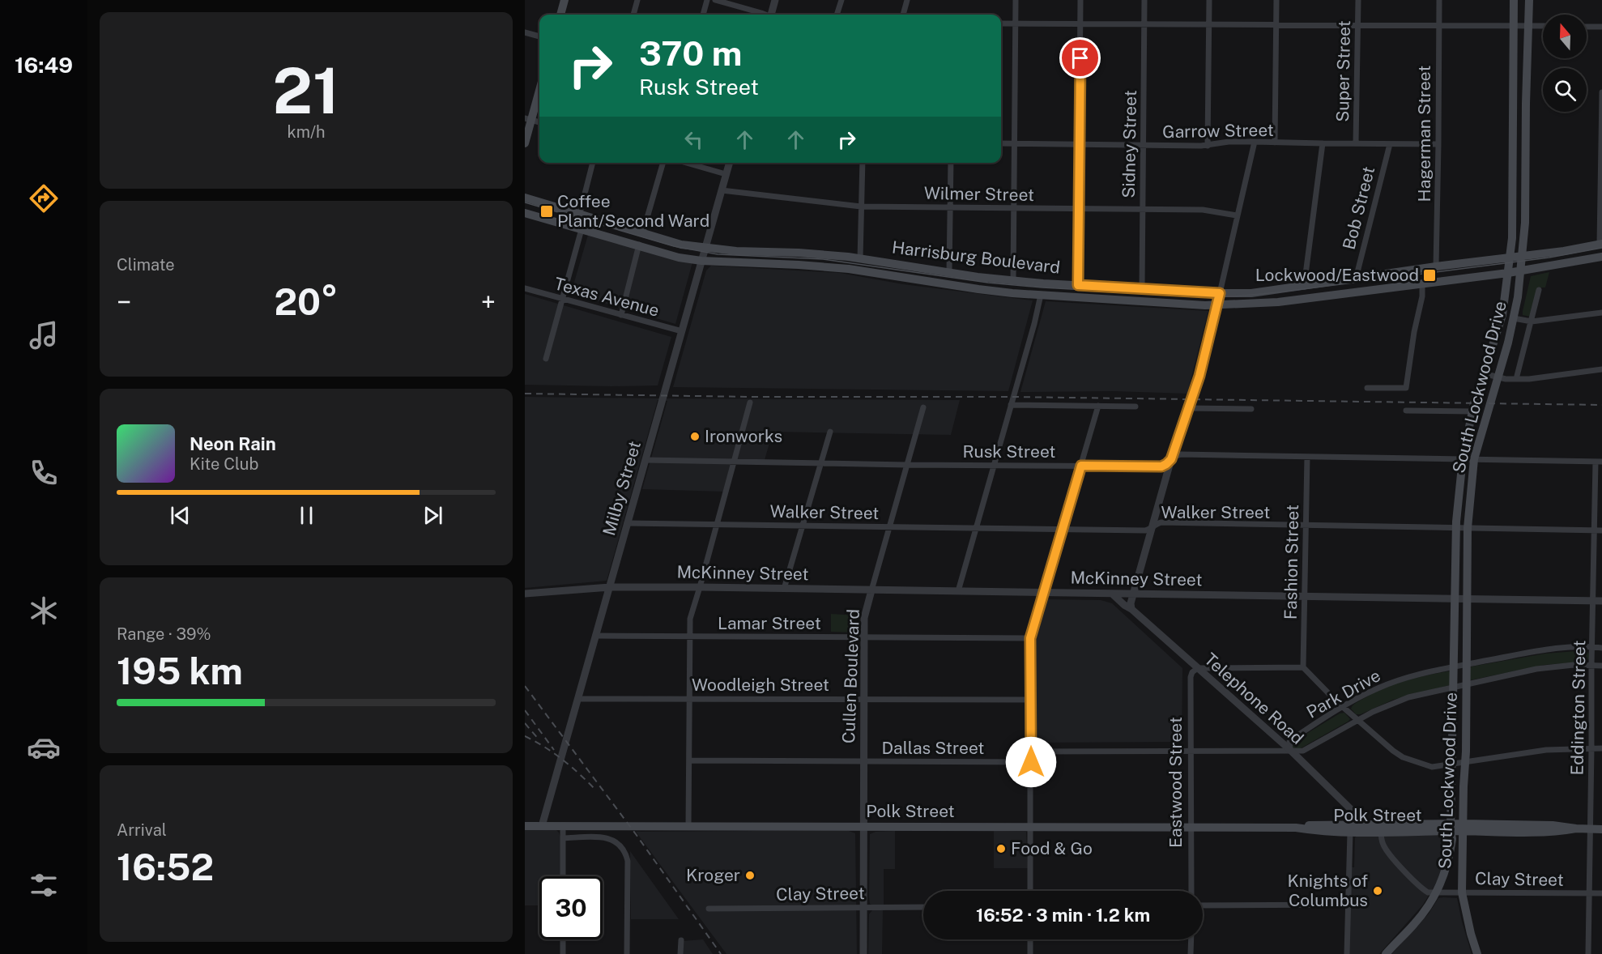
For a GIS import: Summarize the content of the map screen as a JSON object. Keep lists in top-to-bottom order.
{
  "streets": {
    "main road": ["Harrisburg Boulevard", "South Lockwood Drive", "Polk Street"],
    "street": [
      "Super Street",
      "Garrow Street",
      "Hagerman Street",
      "Sidney Street",
      "Wilmer Street",
      "Bob Street",
      "Texas Avenue",
      "Rusk Street",
      "Milby Street",
      "Walker Street",
      "Fashion Street",
      "McKinney Street",
      "Lamar Street",
      "Cullen Boulevard",
      "Woodleigh Street",
      "Park Drive",
      "Telephone Road",
      "Eddington Street",
      "Dallas Street",
      "Eastwood Street",
      "Clay Street"
    ]
  },
  "crossings": [
    ["Super Street", "Garrow Street"],
    ["Super Street", "Harrisburg Boulevard"],
    ["Garrow Street", "Hagerman Street"],
    ["Garrow Street", "Sidney Street"],
    ["Garrow Street", "Bob Street"],
    ["Hagerman Street", "Harrisburg Boulevard"],
    ["Sidney Street", "Wilmer Street"],
    ["Sidney Street", "Harrisburg Boulevard"],
    ["Wilmer Street", "Milby Street"],
    ["Bob Street", "Harrisburg Boulevard"],
    ["Harrisburg Boulevard", "South Lockwood Drive"],
    ["Harrisburg Boulevard", "Milby Street"],
    ["Texas Avenue", "Milby Street"],
    ["South Lockwood Drive", "Rusk Street"],
    ["South Lockwood Drive", "Walker Street"],
    ["South Lockwood Drive", "McKinney Street"],
    ["South Lockwood Drive", "Park Drive"],
    ["South Lockwood Drive", "Polk Street"],
    ["South Lockwood Drive", "Clay Street"],
    ["Rusk Street", "Milby Street"],
    ["Rusk Street", "Fashion Street"],
    ["Rusk Street", "Cullen Boulevard"],
    ["Rusk Street", "Eddington Street"],
    ["Milby Street", "Walker Street"],
    ["Milby Street", "McKinney Street"],
    ["Milby Street", "Lamar Street"],
    ["Milby Street", "Woodleigh Street"],
    ["Milby Street", "Polk Street"],
    ["Walker Street", "Fashion Street"],
    ["Walker Street", "Cullen Boulevard"],
    ["Walker Street", "Eddington Street"],
    ["Fashion Street", "McKinney Street"],
    ["McKinney Street", "Cullen Boulevard"],
    ["McKinney Street", "Telephone Road"],
    ["McKinney Street", "Eddington Street"],
    ["Lamar Street", "Cullen Boulevard"],
    ["Cullen Boulevard", "Woodleigh Street"],
    ["Cullen Boulevard", "Dallas Street"],
    ["Cullen Boulevard", "Polk Street"],
    ["Cullen Boulevard", "Clay Street"],
    ["Park Drive", "Telephone Road"],
    ["Park Drive", "Eddington Street"],
    ["Telephone Road", "Eastwood Street"],
    ["Telephone Road", "Polk Street"],
    ["Eddington Street", "Polk Street"],
    ["Eddington Street", "Clay Street"],
    ["Eastwood Street", "Polk Street"]
  ],
  "places": {
    "transit": ["Coffee Plant/Second Ward", "Lockwood/Eastwood"],
    "other": [
      "Ironworks",
      "Food & Go",
      "Kroger",
      "Knights of Columbus"
    ]
  },
  "north": "top",
  "page": {
    "tabs": "16:49",
    "tile": [
      ["21", "km/h"],
      "Climate",
      ["Range · 39%", "195 km"],
      ["Arrival", "16:52"]
    ],
    "turn": ["370 m", "Rusk Street"],
    "heat": ["−", "20°", "+"],
    "song": ["Neon Rain", "Kite Club"],
    "limit": "30",
    "trip": "16:52 · 3 min · 1.2 km"
  }
}
